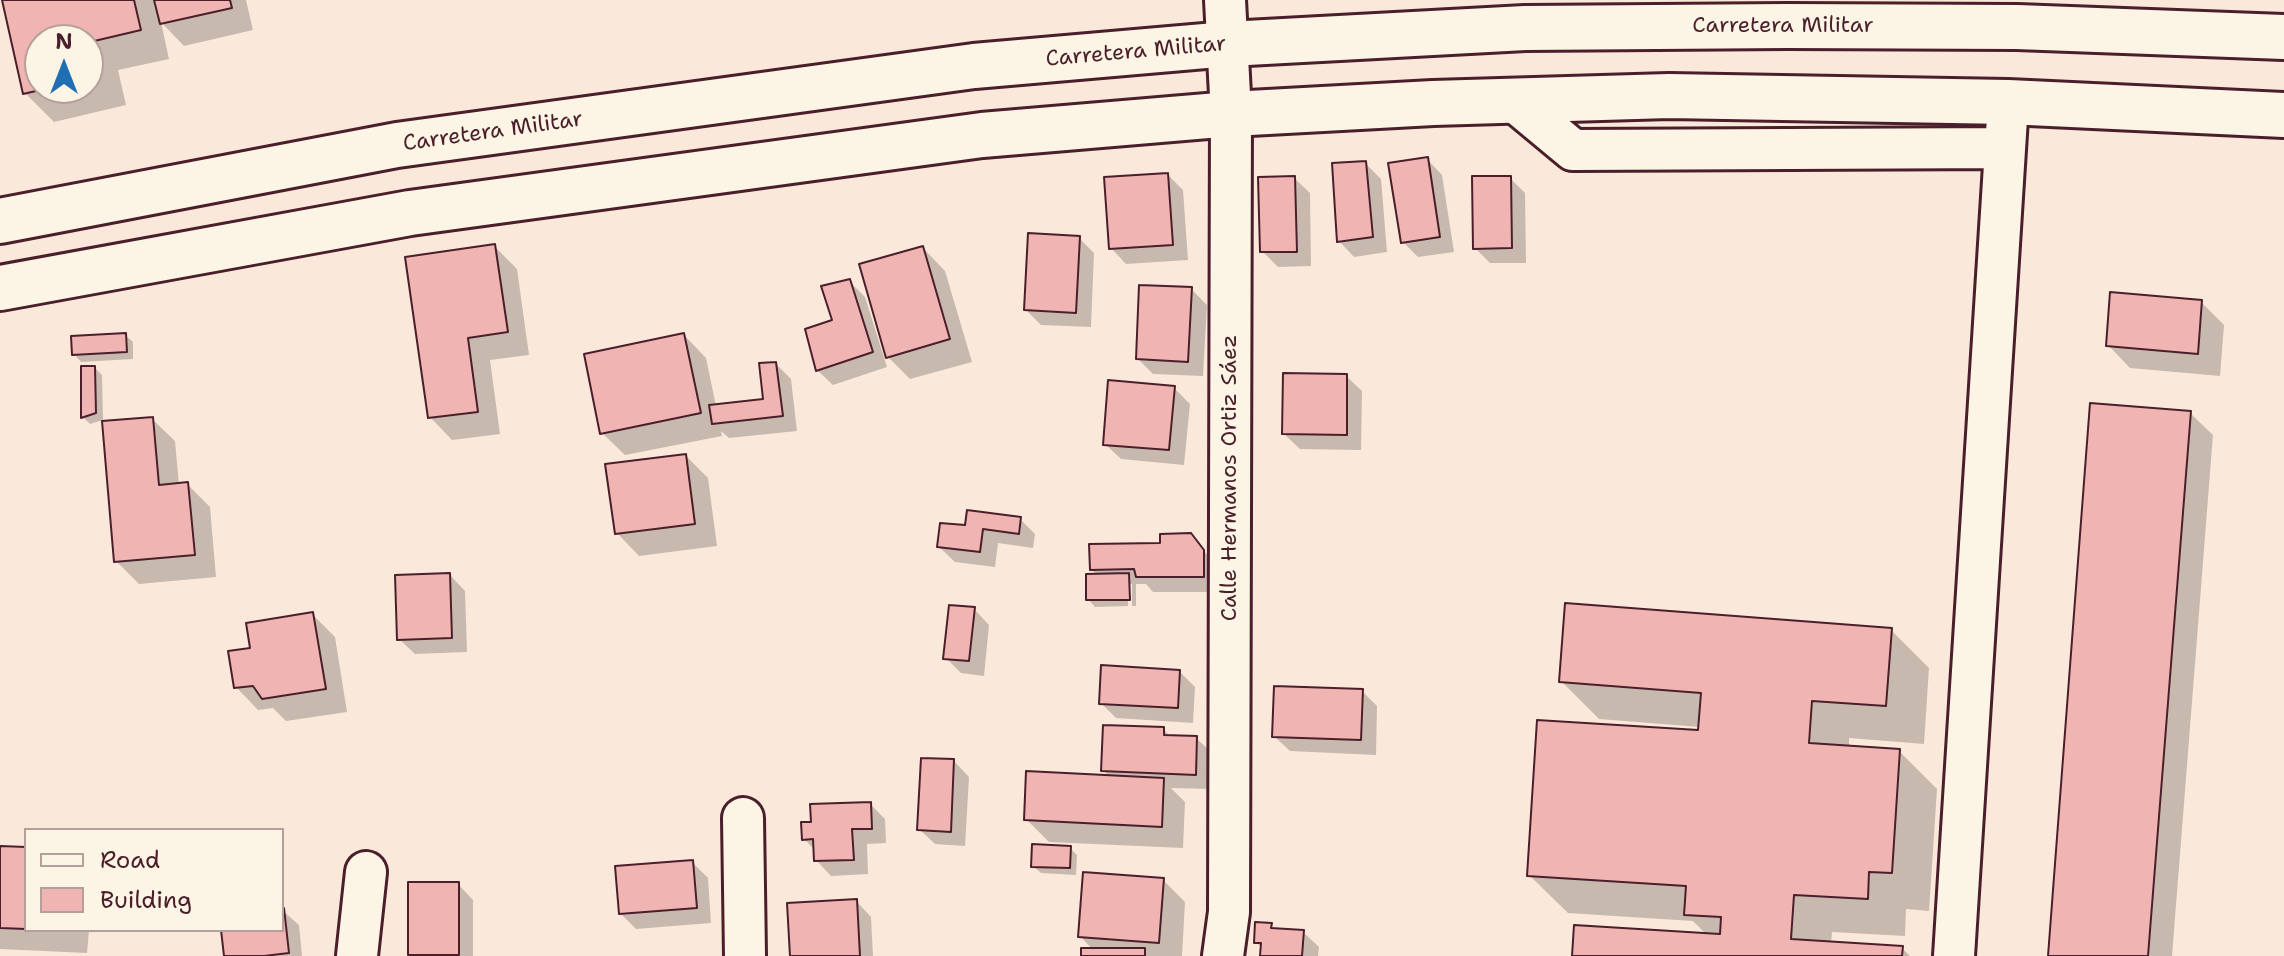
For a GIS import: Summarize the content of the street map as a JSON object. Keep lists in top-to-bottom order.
{
  "streets": {
    "main road": ["Carretera Militar"],
    "street": ["Calle Hermanos Ortiz Sáez"]
  },
  "crossings": [
    ["Carretera Militar", "Calle Hermanos Ortiz Sáez"]
  ],
  "legend": ["Road", "Building"],
  "north": "top"
}
